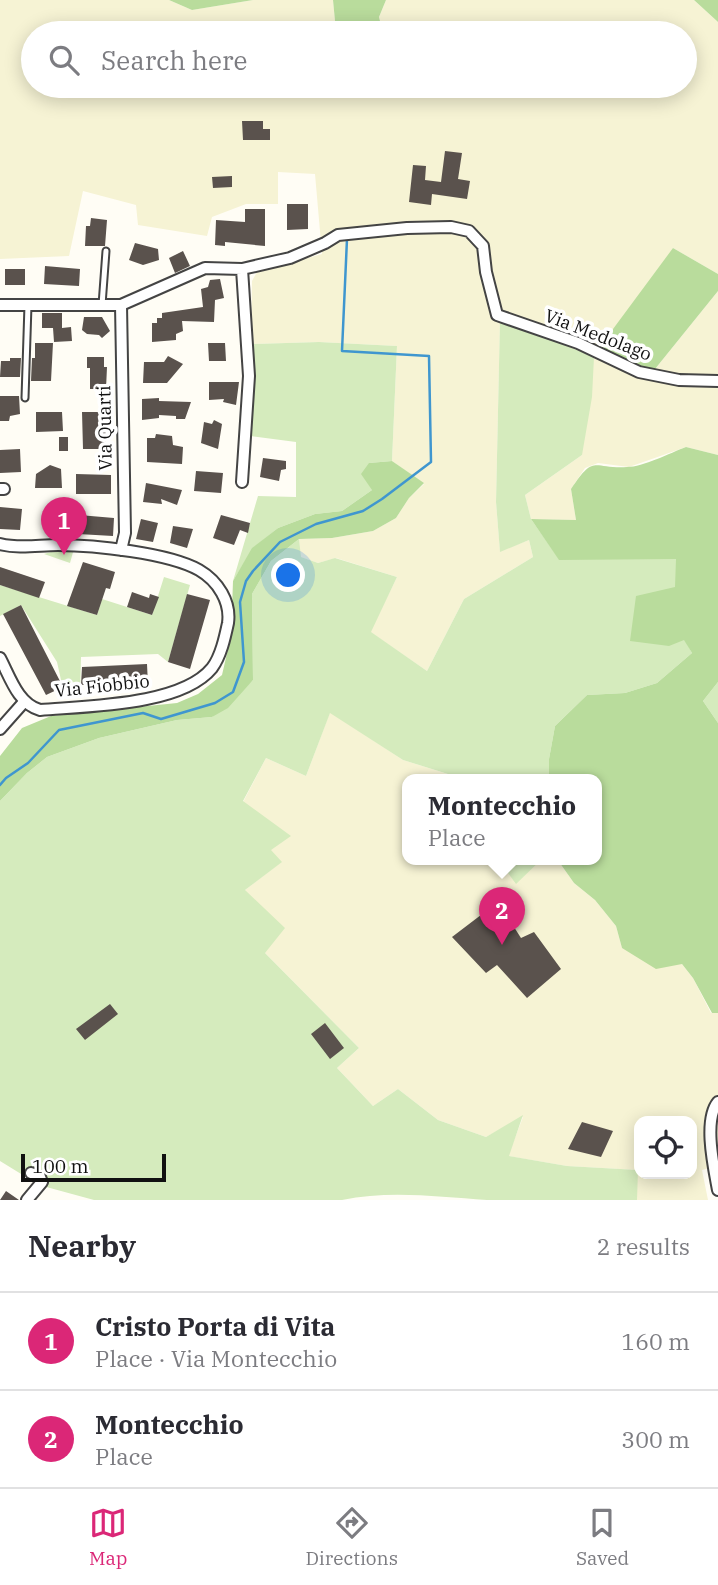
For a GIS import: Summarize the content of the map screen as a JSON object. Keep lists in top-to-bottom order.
{
  "streets": {
    "street": ["Via Medolago", "Via Quarti", "Via Fiobbio"]
  },
  "crossings": [
    ["Via Medolago", "Via Quarti"],
    ["Via Quarti", "Via Fiobbio"]
  ],
  "scale_bar": "100 m",
  "page": {
    "search": "Search here",
    "pins": ["1", "2"],
    "popup": ["Montecchio", "Place"],
    "scale": "100 m",
    "heading": ["Nearby", "2 results"],
    "list": [
      {
        "mark": "1",
        "name": "Cristo Porta di Vita",
        "note": "Place · Via Montecchio",
        "value": "160 m"
      },
      {
        "mark": "2",
        "name": "Montecchio",
        "note": "Place",
        "value": "300 m"
      }
    ],
    "nav": ["Map", "Directions", "Saved"]
  }
}
